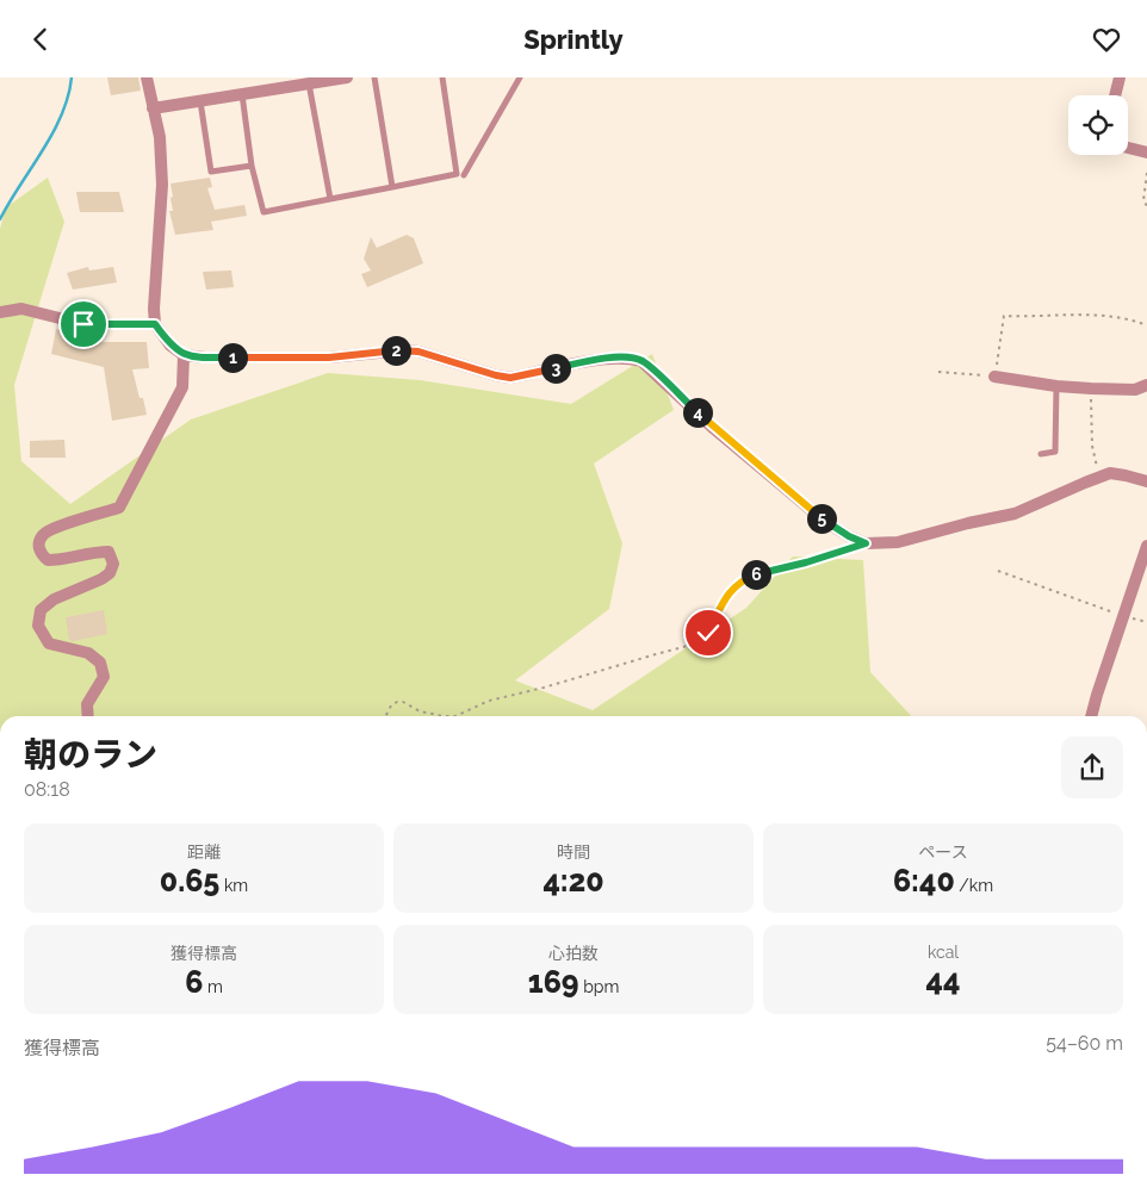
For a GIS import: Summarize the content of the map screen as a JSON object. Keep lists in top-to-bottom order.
{
  "page": {
    "header": "Sprintly",
    "pins": [
      "2",
      "1",
      "3",
      "4",
      "5",
      "6"
    ],
    "heading": ["朝のラン", "08:18"],
    "stats": [
      ["距離", "0.65 km"],
      ["時間", "4:20"],
      ["ペース", "6:40 /km"],
      ["獲得標高", "6 m"],
      ["心拍数", "169 bpm"],
      ["kcal", "44"]
    ],
    "chart": ["獲得標高", "54–60 m"]
  }
}
